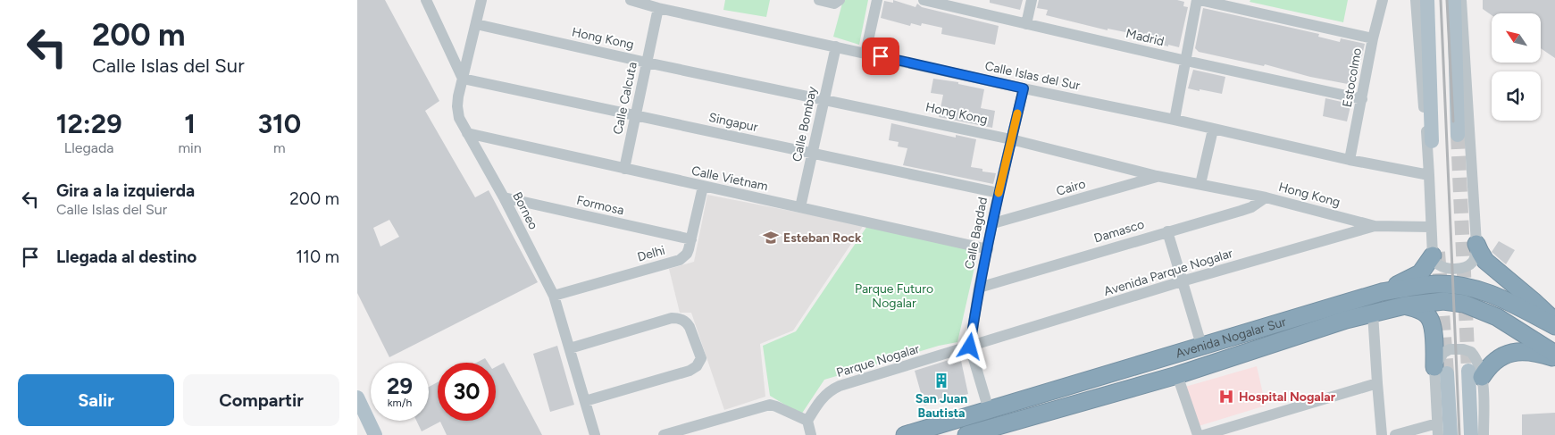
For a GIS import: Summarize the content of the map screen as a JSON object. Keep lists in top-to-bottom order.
{
  "streets": {
    "highway": ["Avenida Nogalar Sur"],
    "street": [
      "Madrid",
      "Hong Kong",
      "Calle Islas del Sur",
      "Estocolmo",
      "Calle Calcuta",
      "Singapur",
      "Calle Bombay",
      "Calle Vietnam",
      "Cairo",
      "Formosa",
      "Borneo",
      "Damasco",
      "Calle Bagdad",
      "Delhi",
      "Avenida Parque Nogalar",
      "Parque Nogalar"
    ]
  },
  "crossings": [
    ["Madrid", "Estocolmo"],
    ["Hong Kong", "Calle Calcuta"],
    ["Hong Kong", "Calle Bombay"],
    ["Hong Kong", "Cairo"],
    ["Hong Kong", "Borneo"],
    ["Hong Kong", "Damasco"],
    ["Hong Kong", "Calle Bagdad"],
    ["Hong Kong", "Avenida Parque Nogalar"],
    ["Calle Islas del Sur", "Estocolmo"],
    ["Calle Islas del Sur", "Calle Calcuta"],
    ["Calle Islas del Sur", "Calle Bombay"],
    ["Calle Islas del Sur", "Calle Bagdad"],
    ["Calle Calcuta", "Singapur"],
    ["Calle Calcuta", "Calle Vietnam"],
    ["Singapur", "Calle Bombay"],
    ["Singapur", "Borneo"],
    ["Singapur", "Calle Bagdad"],
    ["Calle Bombay", "Calle Vietnam"],
    ["Calle Vietnam", "Borneo"],
    ["Calle Vietnam", "Calle Bagdad"],
    ["Calle Vietnam", "Delhi"],
    ["Cairo", "Calle Bagdad"],
    ["Formosa", "Borneo"],
    ["Formosa", "Delhi"],
    ["Borneo", "Delhi"],
    ["Damasco", "Calle Bagdad"],
    ["Calle Bagdad", "Avenida Parque Nogalar"],
    ["Calle Bagdad", "Avenida Nogalar Sur"],
    ["Calle Bagdad", "Parque Nogalar"],
    ["Avenida Parque Nogalar", "Parque Nogalar"]
  ],
  "parks": ["Parque Futuro Nogalar"],
  "places": {
    "school or university": ["Esteban Rock"],
    "building": ["San Juan Bautista"],
    "hospital": ["Hospital Nogalar"]
  },
  "north": "top left",
  "page": {
    "turn": ["200 m", "Calle Islas del Sur"],
    "eta": [
      "12:29",
      "Llegada",
      "1",
      "min",
      "310",
      "m"
    ],
    "list": [
      {
        "name": "Gira a la izquierda",
        "note": "Calle Islas del Sur",
        "value": "200 m"
      },
      {
        "name": "Llegada al destino",
        "value": "110 m"
      }
    ],
    "speed": "29 km/h",
    "limit": "30",
    "buttons": ["Salir", "Compartir"]
  }
}
